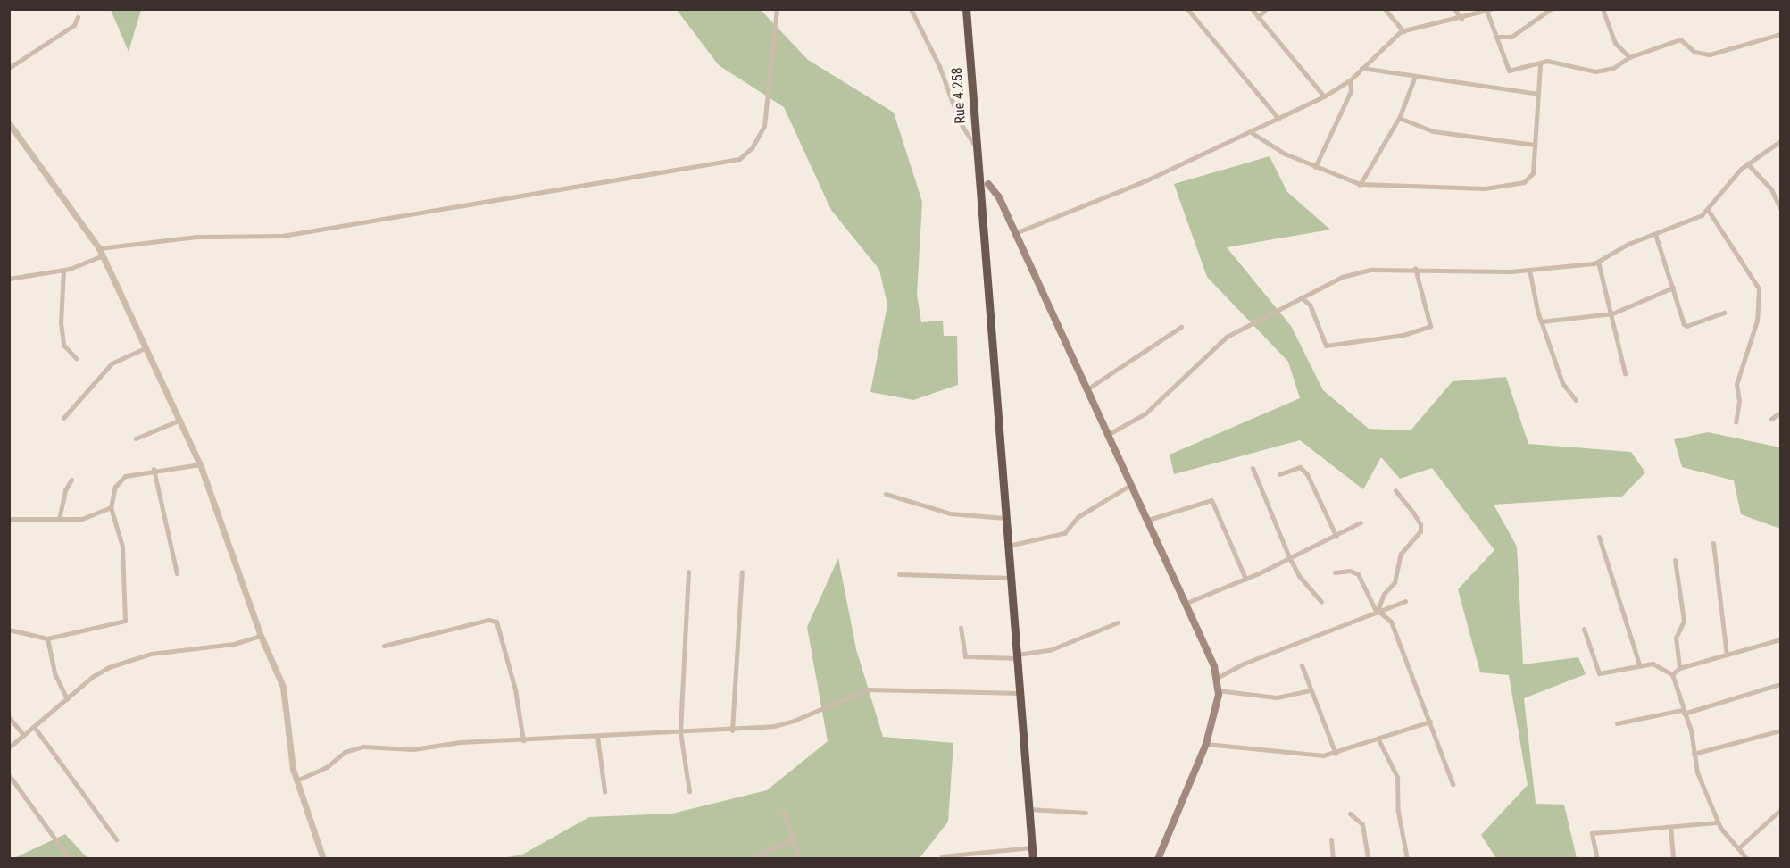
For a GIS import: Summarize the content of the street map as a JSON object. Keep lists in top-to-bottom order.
{
  "streets": {
    "highway": ["Rue 4.258"]
  }
}
